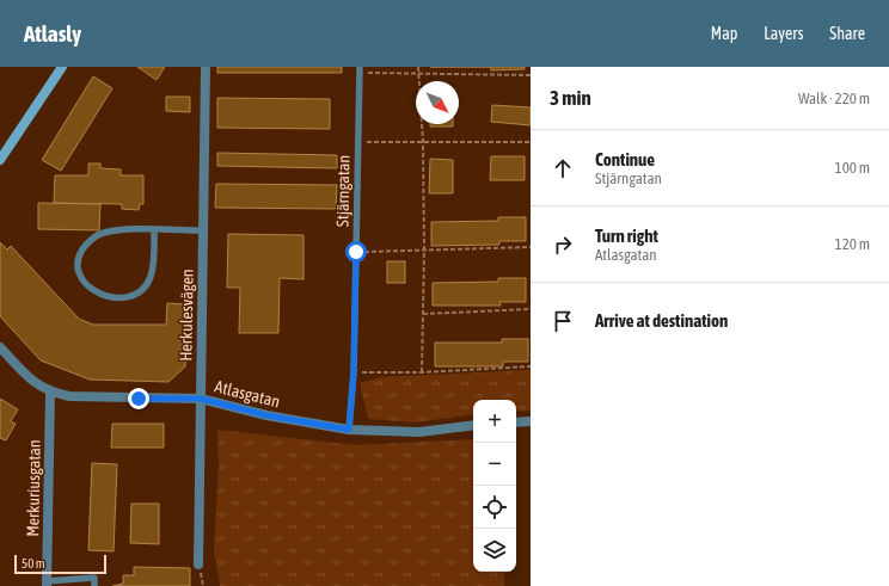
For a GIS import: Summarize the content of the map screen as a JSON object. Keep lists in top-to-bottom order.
{
  "streets": {
    "street": ["Herkulesvägen", "Atlasgatan", "Merkuriusgatan"],
    "lane": ["Stjärngatan"]
  },
  "crossings": [
    ["Stjärngatan", "Atlasgatan"],
    ["Herkulesvägen", "Atlasgatan"],
    ["Atlasgatan", "Merkuriusgatan"]
  ],
  "scale_bar": "50 m",
  "north": "bottom right",
  "page": {
    "header": "Atlasly",
    "nav": ["Map", "Layers", "Share"],
    "heading": ["3 min", "Walk · 220 m"],
    "list": [
      ["Continue", "Stjärngatan", "100 m"],
      ["Turn right", "Atlasgatan", "120 m"],
      "Arrive at destination"
    ],
    "map_buttons": ["+", "−"],
    "scale": "50 m"
  }
}
